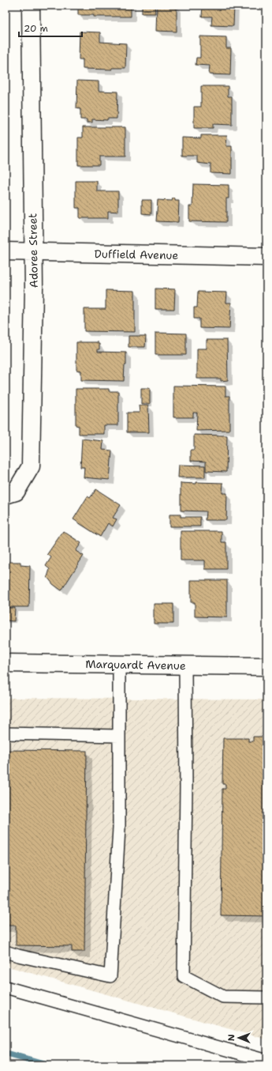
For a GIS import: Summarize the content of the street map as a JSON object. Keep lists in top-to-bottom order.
{
  "streets": {
    "street": ["Adoree Street", "Duffield Avenue", "Marquardt Avenue"]
  },
  "crossings": [
    ["Adoree Street", "Duffield Avenue"]
  ],
  "scale_bar": "20 m",
  "north": "left"
}
